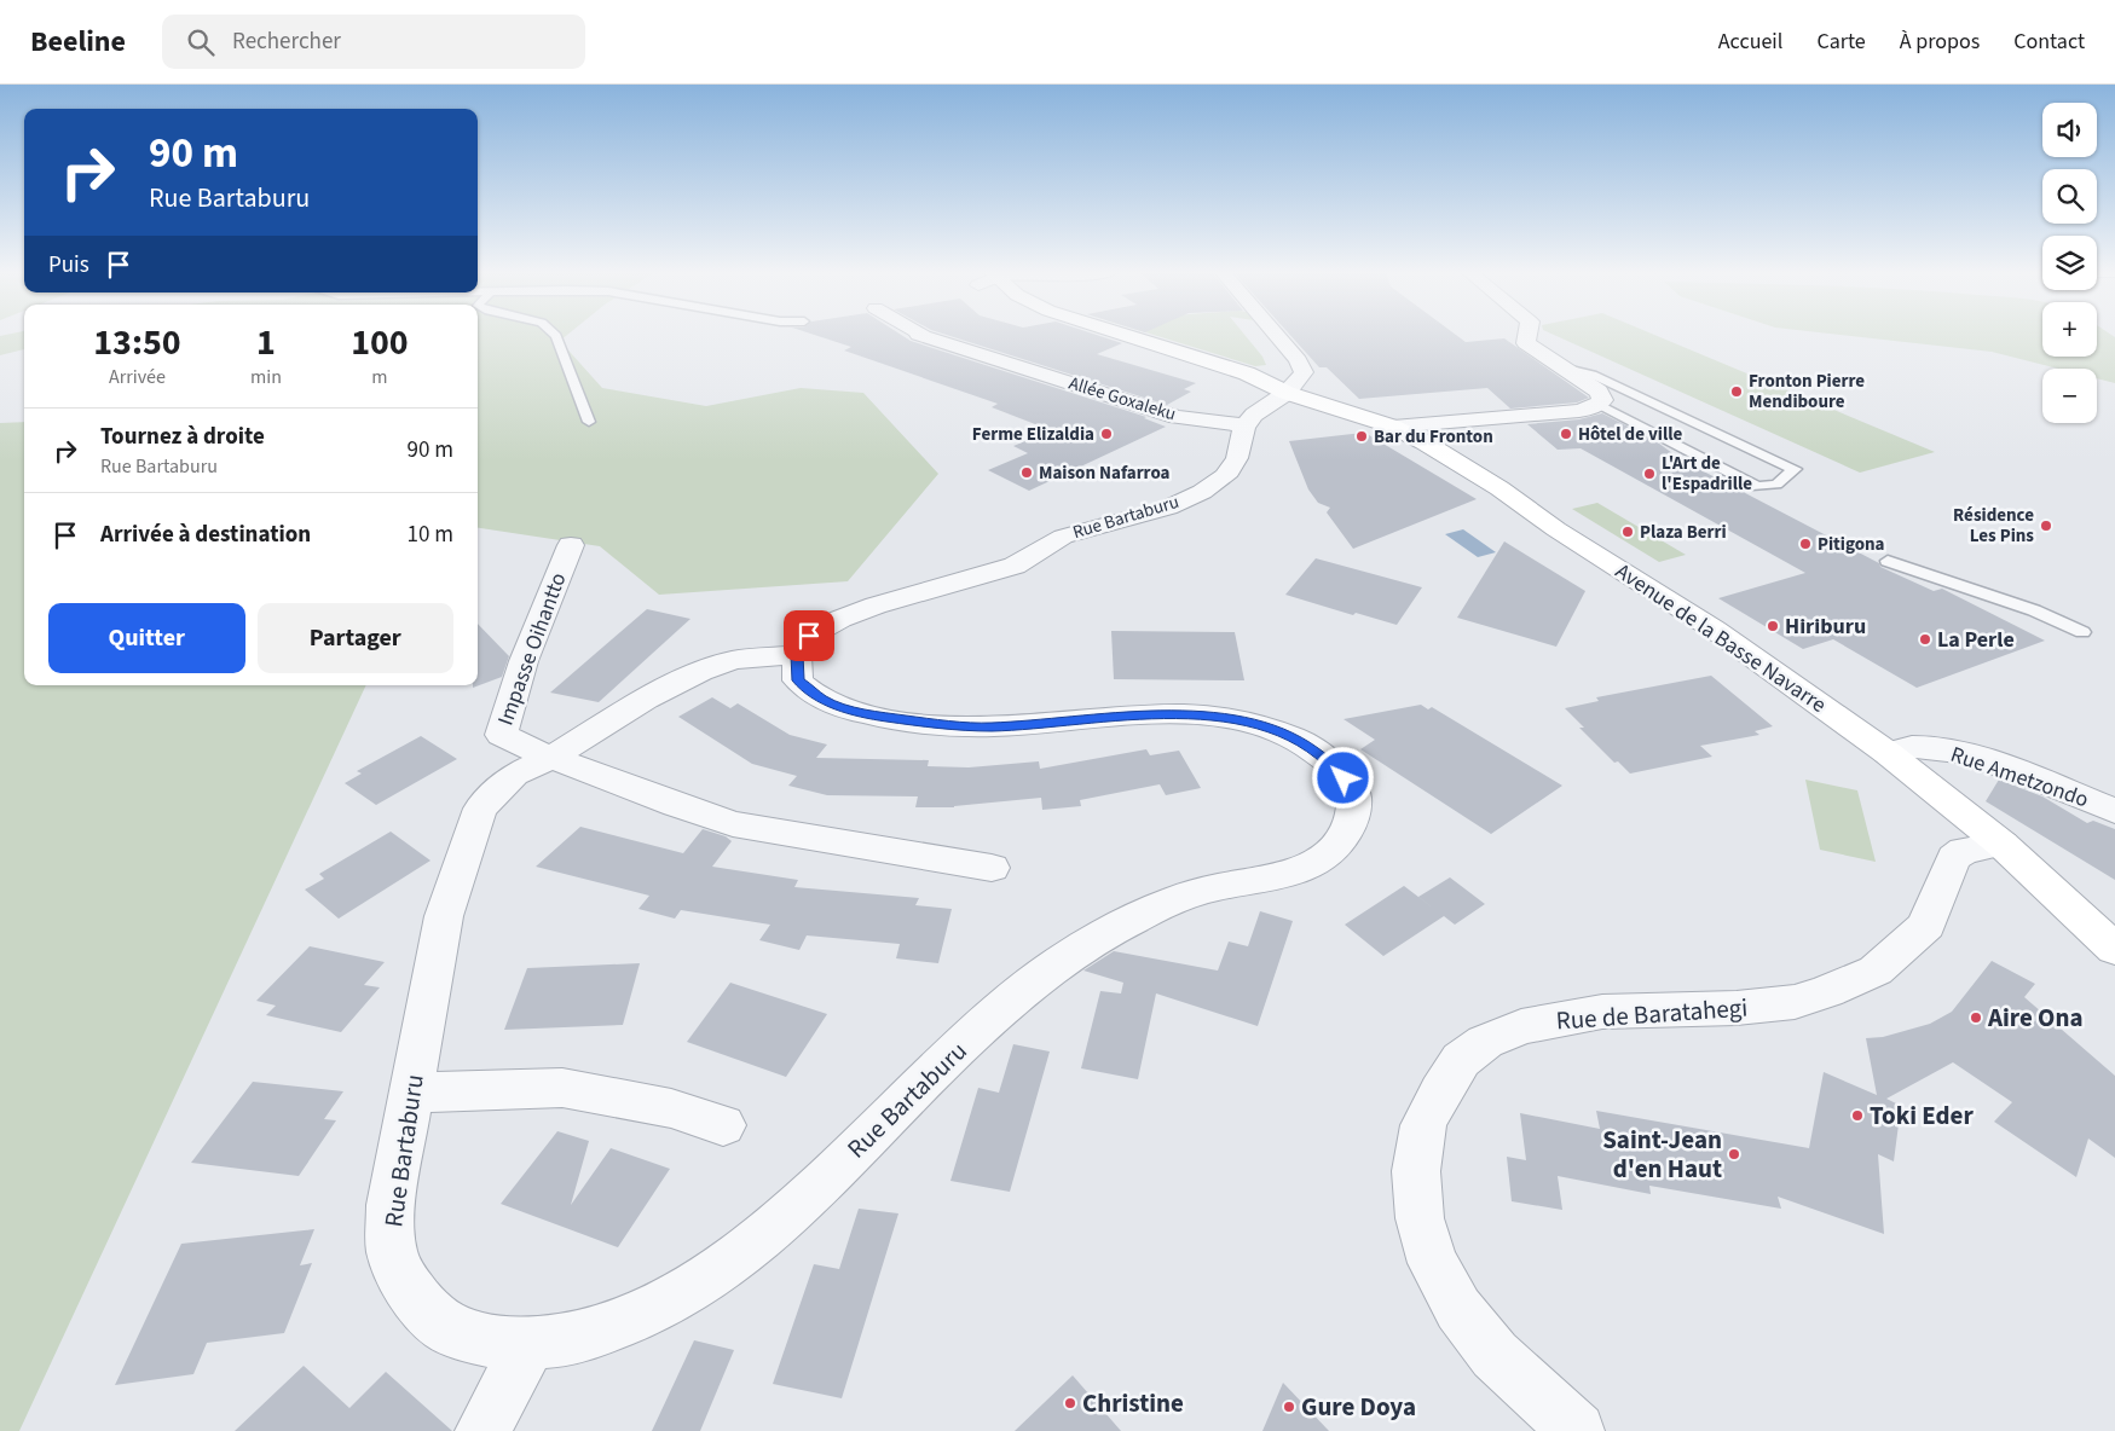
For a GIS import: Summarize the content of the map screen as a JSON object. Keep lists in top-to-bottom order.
{
  "streets": {
    "main road": ["Avenue de la Basse Navarre"],
    "street": [
      "Allée Goxaleku",
      "Rue Bartaburu",
      "Impasse Oihantto",
      "Rue Ametzondo",
      "Rue de Baratahegi"
    ]
  },
  "crossings": [
    ["Allée Goxaleku", "Rue Bartaburu"],
    ["Rue Bartaburu", "Impasse Oihantto"],
    ["Avenue de la Basse Navarre", "Rue Ametzondo"],
    ["Avenue de la Basse Navarre", "Rue de Baratahegi"]
  ],
  "places": [
    "Fronton Pierre Mendiboure",
    "Ferme Elizaldia",
    "Hôtel de ville",
    "Bar du Fronton",
    "Maison Nafarroa",
    "L'Art de l'Espadrille",
    "Résidence Les Pins",
    "Plaza Berri",
    "Pitigona",
    "Hiriburu",
    "La Perle",
    "Aire Ona",
    "Toki Eder",
    "Saint-Jean d'en Haut",
    "Christine",
    "Gure Doya"
  ],
  "page": {
    "header": "Beeline",
    "search": "Rechercher",
    "nav": [
      "Accueil",
      "Carte",
      "À propos",
      "Contact"
    ],
    "map_buttons": ["+", "−"],
    "turn": ["90 m", "Rue Bartaburu"],
    "then": "Puis",
    "eta": [
      "13:50",
      "Arrivée",
      "1",
      "min",
      "100",
      "m"
    ],
    "list": [
      {
        "name": "Tournez à droite",
        "note": "Rue Bartaburu",
        "value": "90 m"
      },
      {
        "name": "Arrivée à destination",
        "value": "10 m"
      }
    ],
    "buttons": ["Quitter", "Partager"]
  }
}
